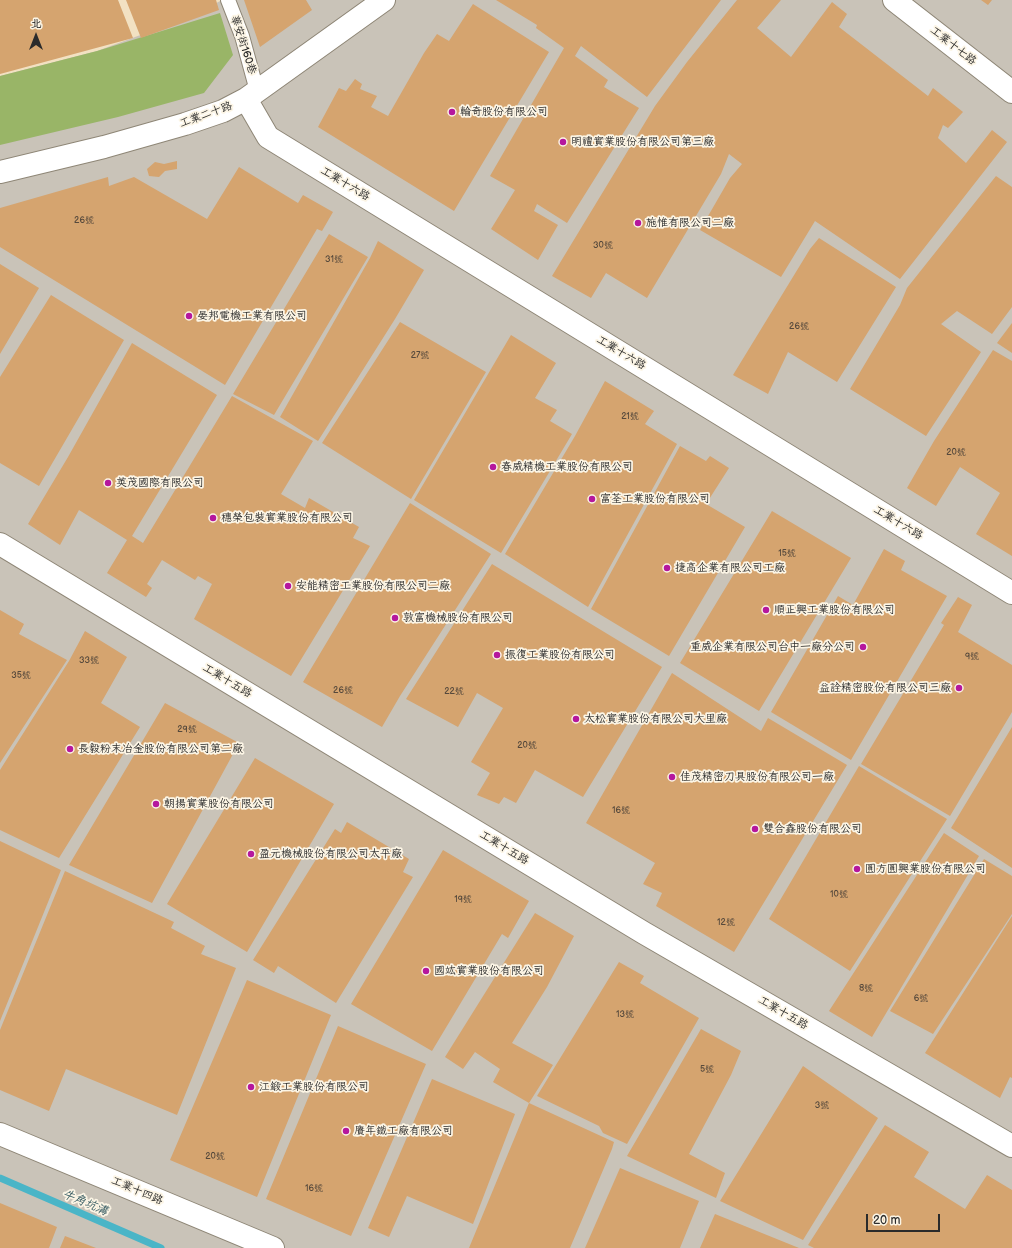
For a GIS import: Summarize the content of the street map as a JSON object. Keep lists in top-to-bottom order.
{
  "streets": {
    "street": [
      "工業十七路",
      "工業二十路",
      "工業十六路",
      "工業十五路",
      "工業十四路"
    ],
    "lane": ["華安街160巷"]
  },
  "crossings": [
    ["華安街160巷", "工業二十路"],
    ["華安街160巷", "工業十六路"],
    ["工業二十路", "工業十六路"]
  ],
  "water": ["牛角坑溝"],
  "places": [
    "輪奇股份有限公司",
    "明禮實業股份有限公司第三廠",
    "施惟有限公司二廠",
    "晏邦電機工業有限公司",
    "春威精機工業股份有限公司",
    "英茂國際有限公司",
    "富荃工業股份有限公司",
    "穗榮包裝實業股份有限公司",
    "捷高企業有限公司工廠",
    "安能精密工業股份有限公司二廠",
    "順正興工業股份有限公司",
    "敦富機械股份有限公司",
    "重威企業有限公司台中一廠分公司",
    "振復工業股份有限公司",
    "益詮精密股份有限公司三廠",
    "太松實業股份有限公司大里廠",
    "長毅粉末冶金股份有限公司第二廠",
    "佳茂精密刀具股份有限公司一廠",
    "朝揚實業股份有限公司",
    "雙合鑫股份有限公司",
    "盈元機械股份有限公司太平廠",
    "圓方圓興業股份有限公司",
    "國竑實業股份有限公司",
    "江鍛工業股份有限公司",
    "賡年鐵工廠有限公司"
  ],
  "house_numbers": [
    "26號",
    "30號",
    "31號",
    "26號",
    "27號",
    "21號",
    "20號",
    "15號",
    "9號",
    "33號",
    "35號",
    "26號",
    "22號",
    "29號",
    "20號",
    "16號",
    "10號",
    "19號",
    "12號",
    "8號",
    "6號",
    "13號",
    "5號",
    "3號",
    "20號",
    "16號"
  ],
  "scale_bar": "20 m",
  "north": "top"
}
